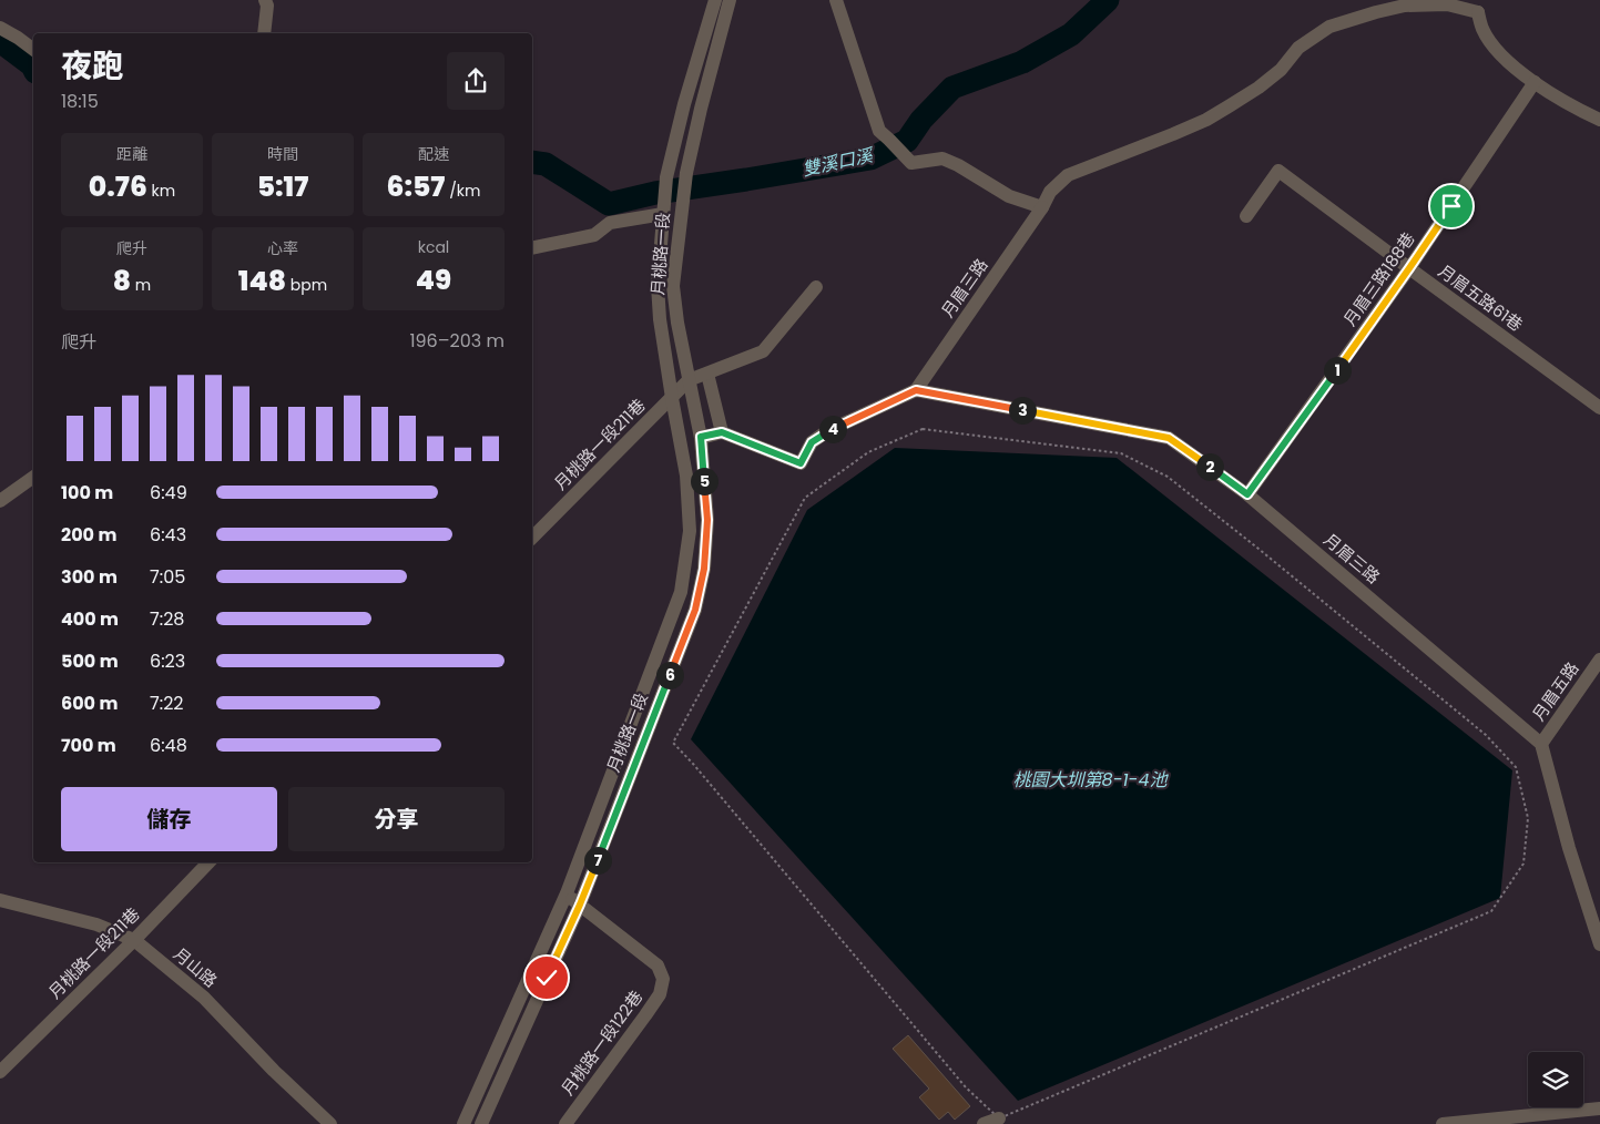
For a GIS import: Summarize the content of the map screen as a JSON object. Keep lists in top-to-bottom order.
{
  "streets": {
    "street": [
      "月桃路一段",
      "月眉三路188巷",
      "月眉三路",
      "月眉五路61巷",
      "月桃路一段211巷",
      "月眉五路",
      "月山路",
      "月桃路一段122巷"
    ]
  },
  "crossings": [
    ["月桃路一段", "月桃路一段211巷"],
    ["月桃路一段", "月桃路一段122巷"],
    ["月眉三路188巷", "月眉三路"],
    ["月眉三路188巷", "月眉五路61巷"],
    ["月眉三路", "月眉五路"],
    ["月桃路一段211巷", "月山路"]
  ],
  "water": ["雙溪口溪", "桃園大圳第8-1-4池"],
  "page": {
    "heading": ["夜跑", "18:15"],
    "stats": [
      ["距離", "0.76 km"],
      ["時間", "5:17"],
      ["配速", "6:57 /km"],
      ["爬升", "8 m"],
      ["心率", "148 bpm"],
      ["kcal", "49"]
    ],
    "chart": ["爬升", "196–203 m"],
    "pins": [
      "1",
      "3",
      "4",
      "2",
      "5",
      "6",
      "7"
    ],
    "list": [
      {
        "name": "100 m",
        "note": "6:49"
      },
      {
        "name": "200 m",
        "note": "6:43"
      },
      {
        "name": "300 m",
        "note": "7:05"
      },
      {
        "name": "400 m",
        "note": "7:28"
      },
      {
        "name": "500 m",
        "note": "6:23"
      },
      {
        "name": "600 m",
        "note": "7:22"
      },
      {
        "name": "700 m",
        "note": "6:48"
      }
    ],
    "buttons": ["儲存", "分享"]
  }
}
